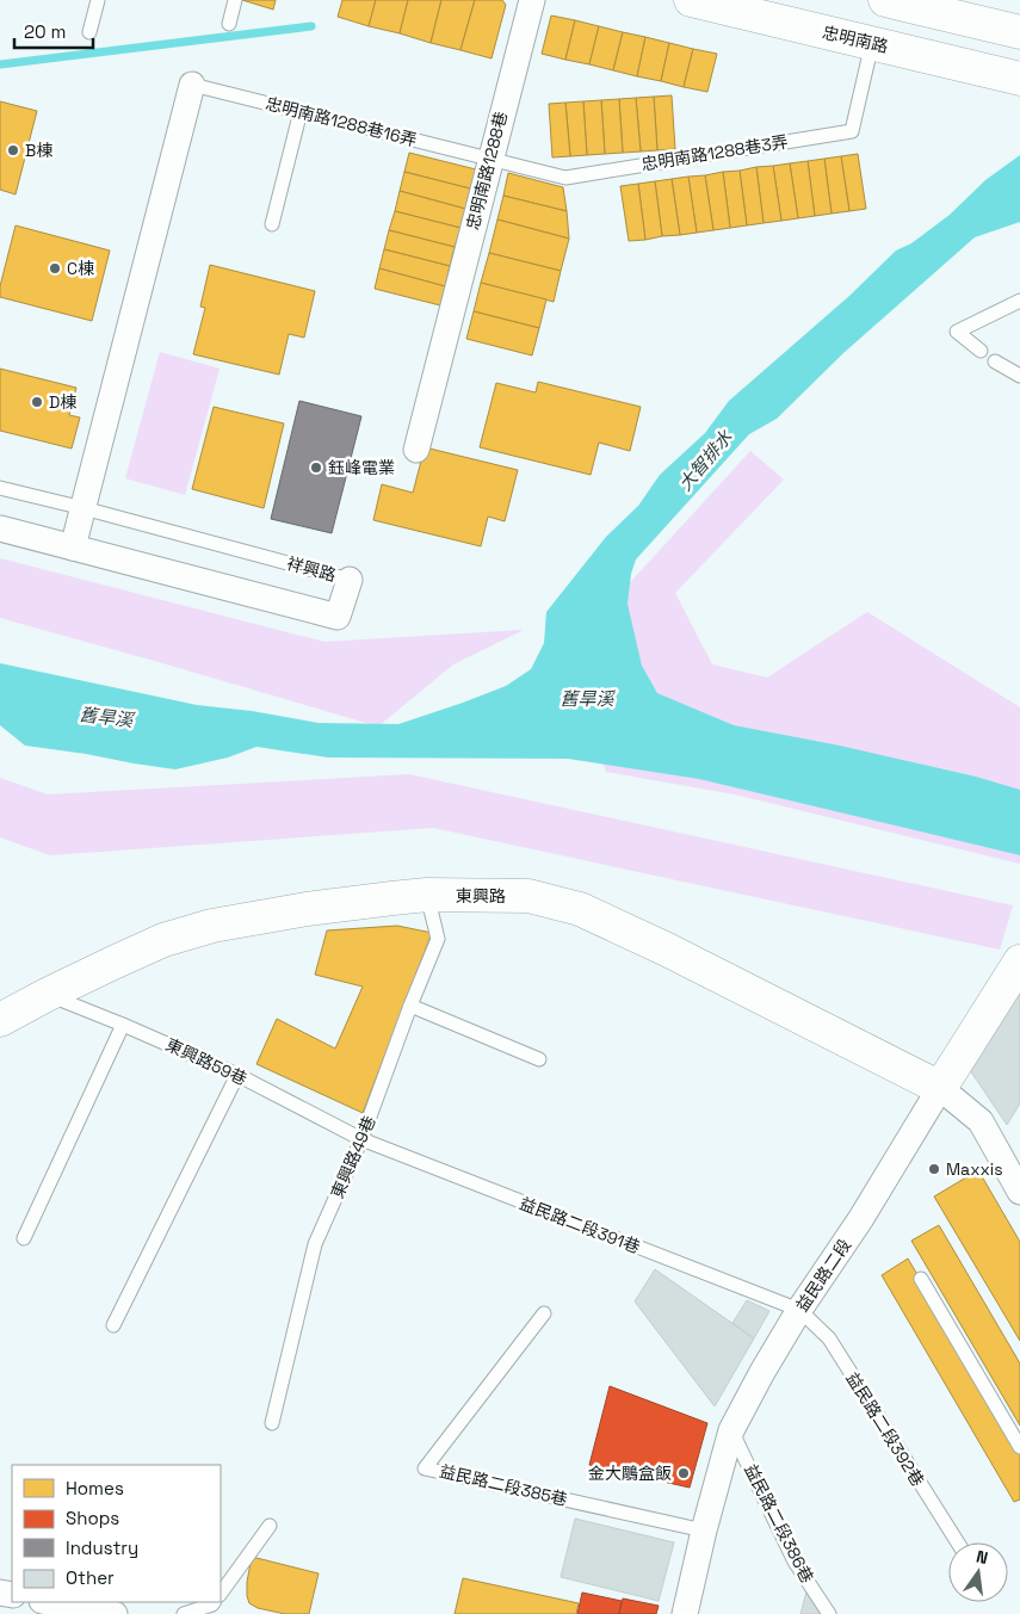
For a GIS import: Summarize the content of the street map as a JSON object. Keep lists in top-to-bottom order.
{
  "streets": {
    "street": [
      "忠明南路",
      "忠明南路1288巷",
      "祥興路",
      "東興路",
      "益民路二段"
    ],
    "lane": [
      "忠明南路1288巷16弄",
      "忠明南路1288巷3弄",
      "東興路59巷",
      "東興路49巷",
      "益民路二段391巷",
      "益民路二段392巷",
      "益民路二段385巷",
      "益民路二段386巷"
    ]
  },
  "crossings": [
    ["忠明南路", "忠明南路1288巷3弄"],
    ["忠明南路1288巷16弄", "忠明南路1288巷3弄"],
    ["忠明南路1288巷16弄", "忠明南路1288巷"],
    ["忠明南路1288巷3弄", "忠明南路1288巷"],
    ["東興路", "東興路59巷"],
    ["東興路", "東興路49巷"],
    ["東興路", "益民路二段"],
    ["東興路59巷", "東興路49巷"],
    ["東興路59巷", "益民路二段391巷"],
    ["東興路49巷", "益民路二段391巷"],
    ["益民路二段391巷", "益民路二段"],
    ["益民路二段391巷", "益民路二段392巷"],
    ["益民路二段", "益民路二段392巷"],
    ["益民路二段", "益民路二段385巷"],
    ["益民路二段", "益民路二段386巷"]
  ],
  "water": ["大智排水", "舊旱溪"],
  "places": [
    "B棟",
    "C棟",
    "D棟",
    "鈺峰電業",
    "Maxxis",
    "金大鵰盒飯"
  ],
  "legend": [
    "Homes",
    "Shops",
    "Industry",
    "Other"
  ],
  "scale_bar": "20 m",
  "north": "top"
}
